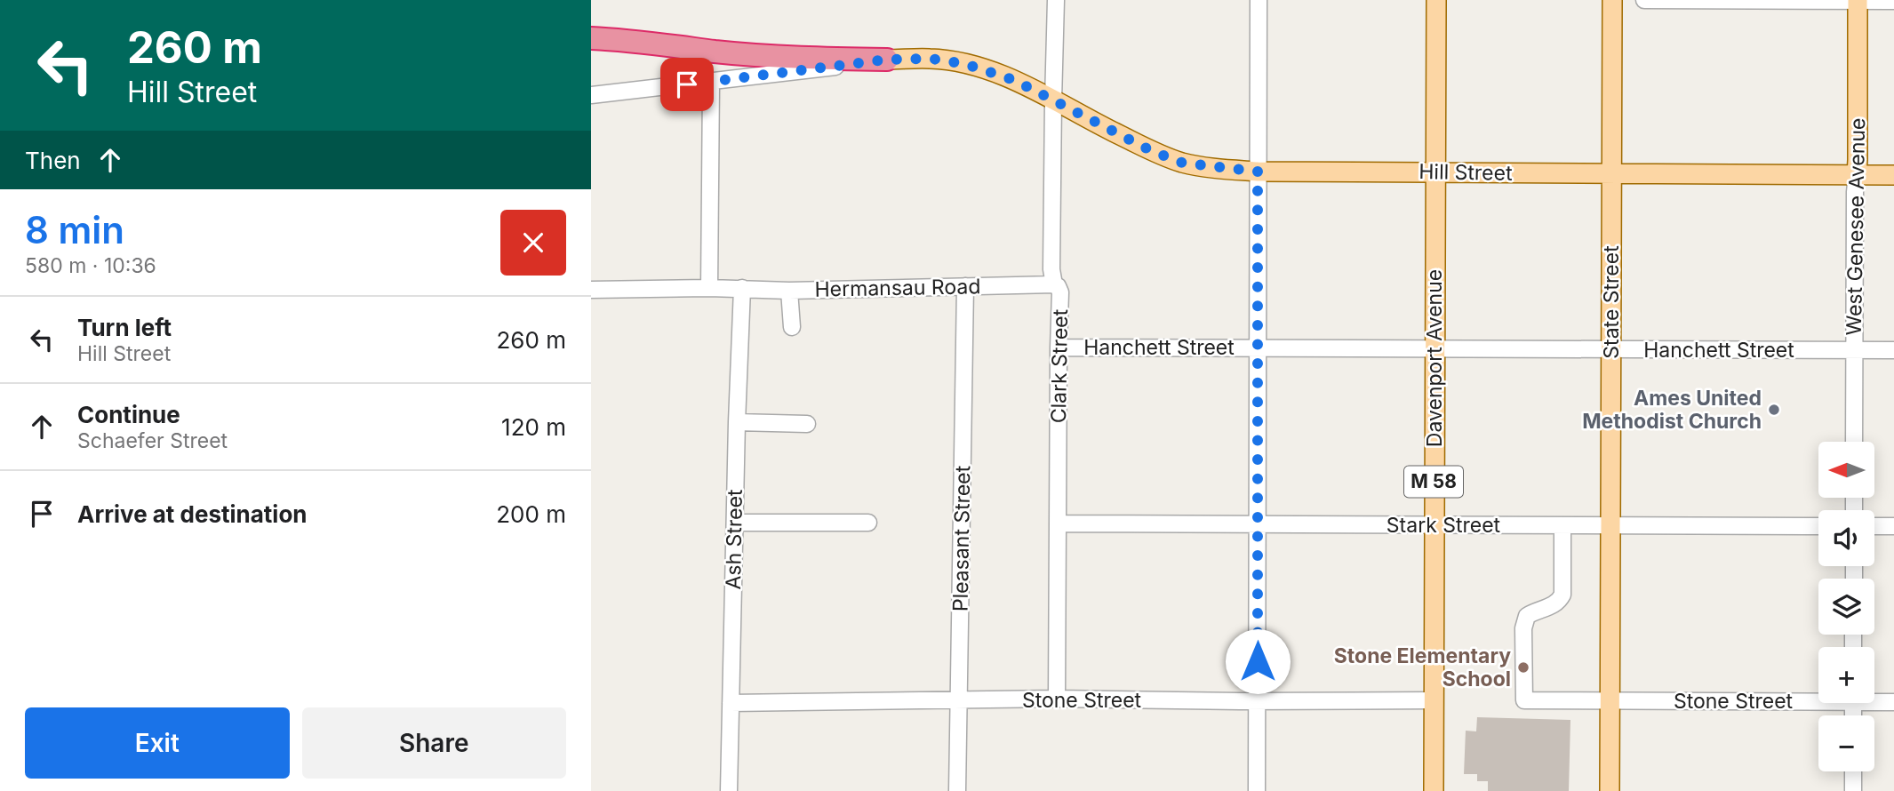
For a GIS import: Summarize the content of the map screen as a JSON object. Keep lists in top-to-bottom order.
{
  "streets": {
    "main road": [
      "Hill Street",
      "West Genesee Avenue",
      "State Street",
      "Davenport Avenue",
      "M 58"
    ],
    "street": [
      "Hermansau Road",
      "Hanchett Street",
      "Clark Street",
      "Stark Street",
      "Pleasant Street",
      "Ash Street",
      "Stone Street"
    ]
  },
  "crossings": [
    ["Hill Street", "West Genesee Avenue"],
    ["Hill Street", "State Street"],
    ["Hill Street", "Davenport Avenue"],
    ["Hill Street", "Clark Street"],
    ["West Genesee Avenue", "Hanchett Street"],
    ["Hermansau Road", "Clark Street"],
    ["Hermansau Road", "Pleasant Street"],
    ["Hermansau Road", "Ash Street"],
    ["State Street", "Hanchett Street"],
    ["State Street", "Stark Street"],
    ["State Street", "Stone Street"],
    ["Hanchett Street", "Davenport Avenue"],
    ["Hanchett Street", "Clark Street"],
    ["Davenport Avenue", "Stark Street"],
    ["Davenport Avenue", "Stone Street"],
    ["Clark Street", "Stark Street"],
    ["Clark Street", "Stone Street"],
    ["Stark Street", "Stone Street"],
    ["Pleasant Street", "Stone Street"],
    ["Ash Street", "Stone Street"]
  ],
  "places": ["Ames United Methodist Church", "Stone Elementary School"],
  "north": "left",
  "page": {
    "turn": ["260 m", "Hill Street"],
    "then": "Then",
    "heading": ["8 min", "580 m · 10:36"],
    "list": [
      {
        "name": "Turn left",
        "note": "Hill Street",
        "value": "260 m"
      },
      {
        "name": "Continue",
        "note": "Schaefer Street",
        "value": "120 m"
      },
      {
        "name": "Arrive at destination",
        "value": "200 m"
      }
    ],
    "map_buttons": ["+", "−"],
    "buttons": ["Exit", "Share"]
  }
}
